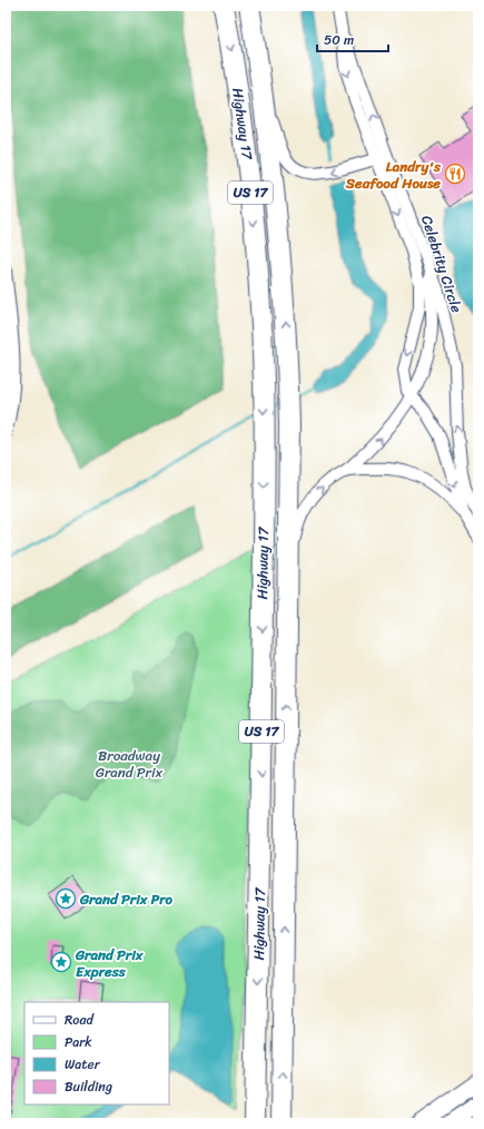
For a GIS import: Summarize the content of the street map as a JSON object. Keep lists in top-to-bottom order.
{
  "streets": {
    "highway": ["Highway 17", "US 17"],
    "street": ["Celebrity Circle"]
  },
  "parks": ["Broadway Grand Prix"],
  "places": {
    "restaurant": ["Landry's Seafood House"],
    "place": ["Grand Prix Pro", "Grand Prix Express"]
  },
  "legend": [
    "Road",
    "Park",
    "Water",
    "Building"
  ],
  "scale_bar": "50 m"
}
